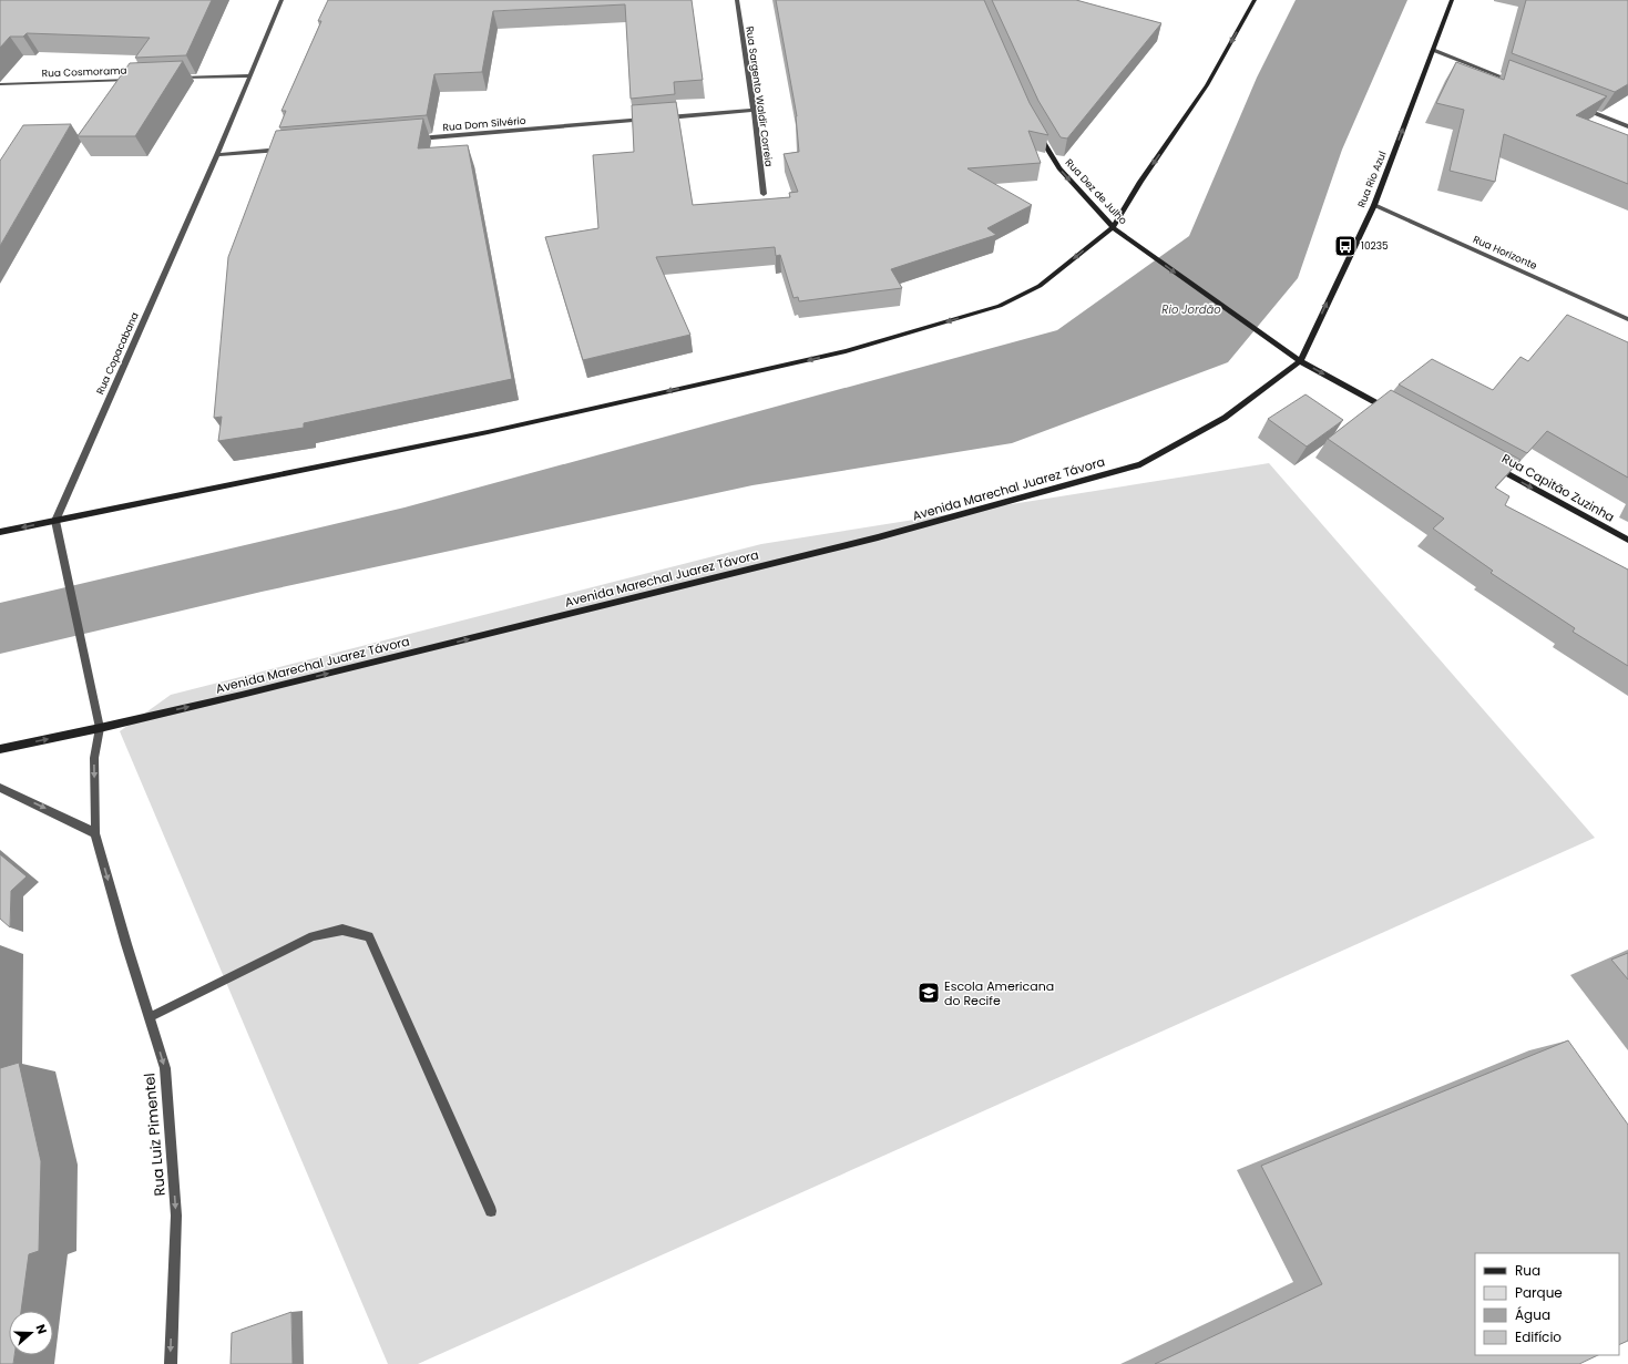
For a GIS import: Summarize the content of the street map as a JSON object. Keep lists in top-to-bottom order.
{
  "streets": {
    "main road": [
      "Rua Rio Azul",
      "Rua Dez de Julho",
      "Rua Capitão Zuzinha",
      "Avenida Marechal Juarez Távora"
    ],
    "street": [
      "Rua Cosmorama",
      "Rua Sargento Waldir Correia",
      "Rua Dom Silvério",
      "Rua Horizonte",
      "Rua Copacabana",
      "Rua Luiz Pimentel"
    ]
  },
  "crossings": [
    ["Rua Rio Azul", "Rua Dez de Julho"],
    ["Rua Rio Azul", "Rua Horizonte"],
    ["Rua Rio Azul", "Avenida Marechal Juarez Távora"],
    ["Rua Dez de Julho", "Avenida Marechal Juarez Távora"],
    ["Avenida Marechal Juarez Távora", "Rua Luiz Pimentel"]
  ],
  "one_way": [
    "Rua Rio Azul",
    "Rua Dez de Julho",
    "Rua Capitão Zuzinha",
    "Avenida Marechal Juarez Távora",
    "Rua Luiz Pimentel"
  ],
  "water": ["Rio Jordão"],
  "places": {
    "bus stop": ["10235"],
    "school or university": ["Escola Americana do Recife"]
  },
  "legend": [
    "Rua",
    "Parque",
    "Água",
    "Edifício"
  ],
  "north": "right"
}
